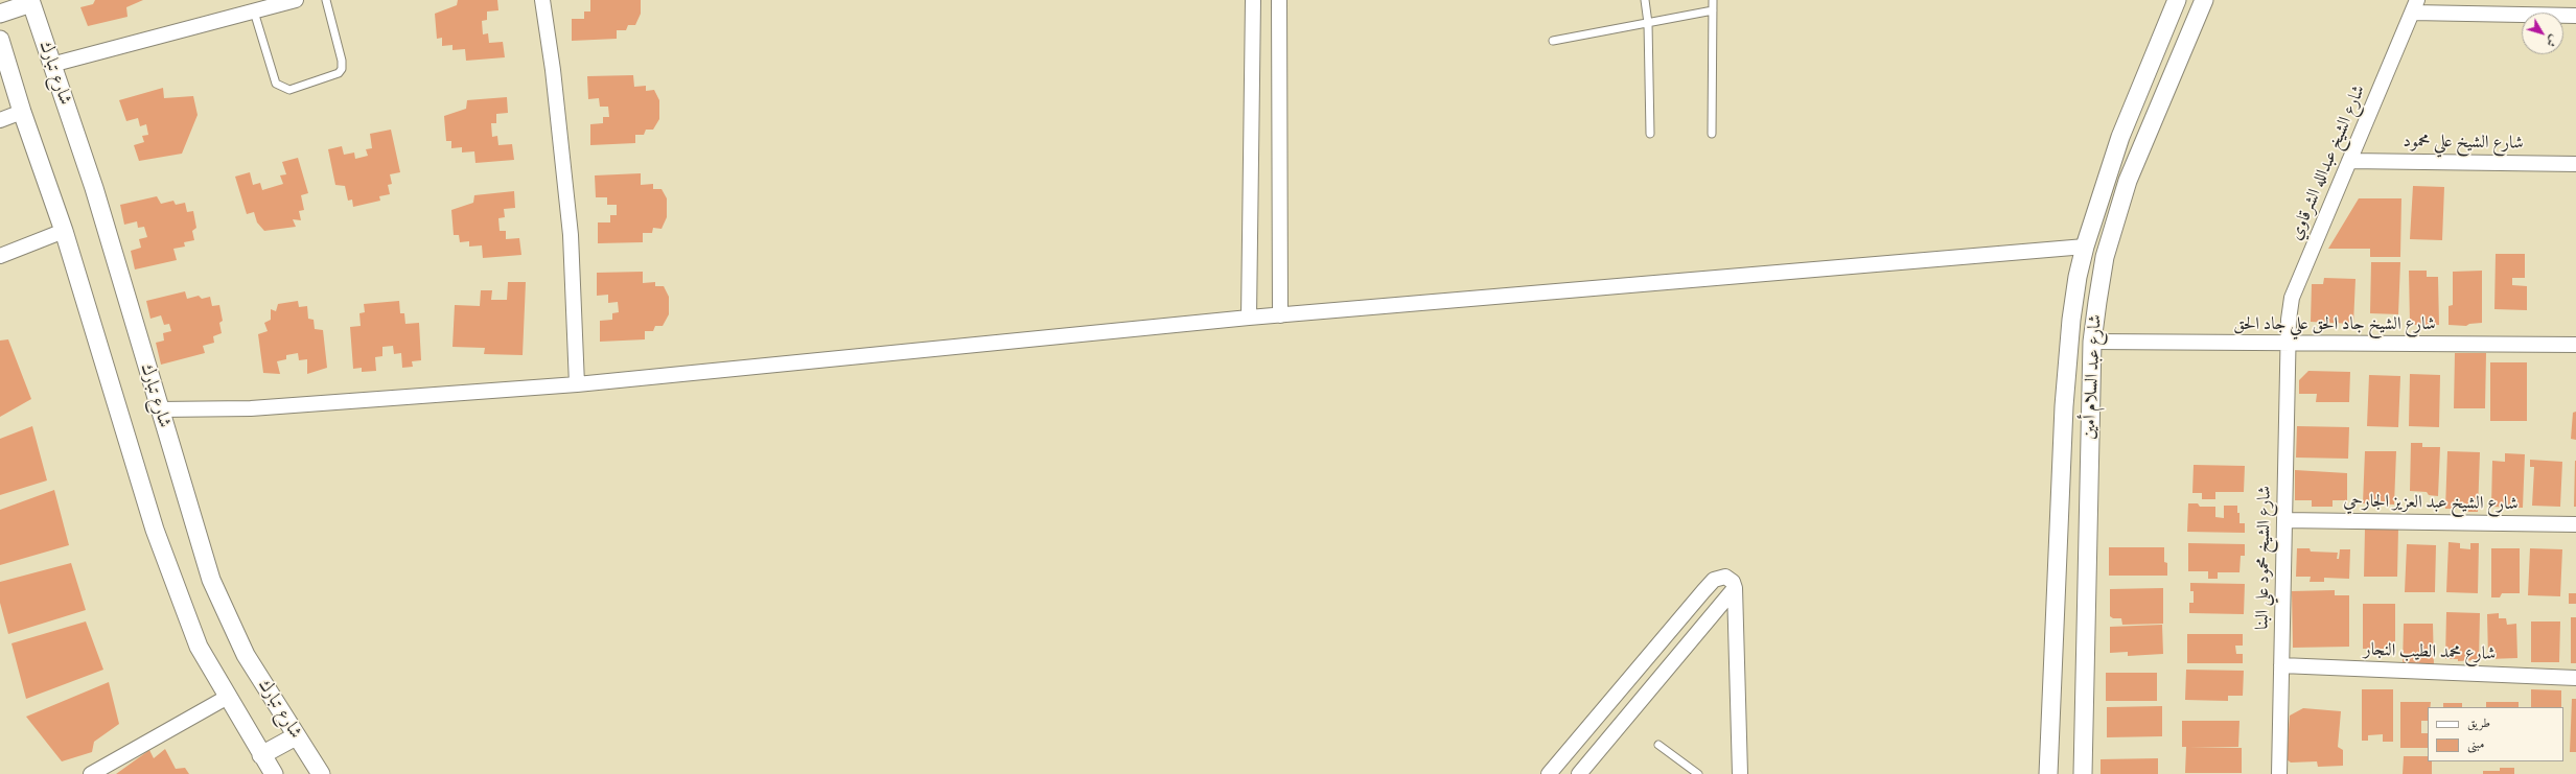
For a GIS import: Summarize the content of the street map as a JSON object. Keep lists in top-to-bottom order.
{
  "streets": {
    "street": [
      "شارع تبارك",
      "شارع الشيخ علي محمود",
      "شارع الشيخ عبدالله الشرقاوي",
      "شارع الشيخ جاد الحق علي جاد الحق",
      "شارع عبد السلام أمين",
      "شارع الشيخ عبد العزيز الجارحي",
      "شارع الشيخ محمود علي البنا",
      "شارع محمد الطيب النجار"
    ]
  },
  "crossings": [
    ["شارع الشيخ علي محمود", "شارع الشيخ عبدالله الشرقاوي"],
    ["شارع الشيخ عبدالله الشرقاوي", "شارع الشيخ جاد الحق علي جاد الحق"],
    ["شارع الشيخ عبدالله الشرقاوي", "شارع الشيخ محمود علي البنا"],
    ["شارع الشيخ جاد الحق علي جاد الحق", "شارع عبد السلام أمين"],
    ["شارع الشيخ جاد الحق علي جاد الحق", "شارع الشيخ محمود علي البنا"],
    ["شارع الشيخ عبد العزيز الجارحي", "شارع الشيخ محمود علي البنا"],
    ["شارع الشيخ محمود علي البنا", "شارع محمد الطيب النجار"]
  ],
  "legend": ["طريق", "مبنى"],
  "north": "bottom right"
}
